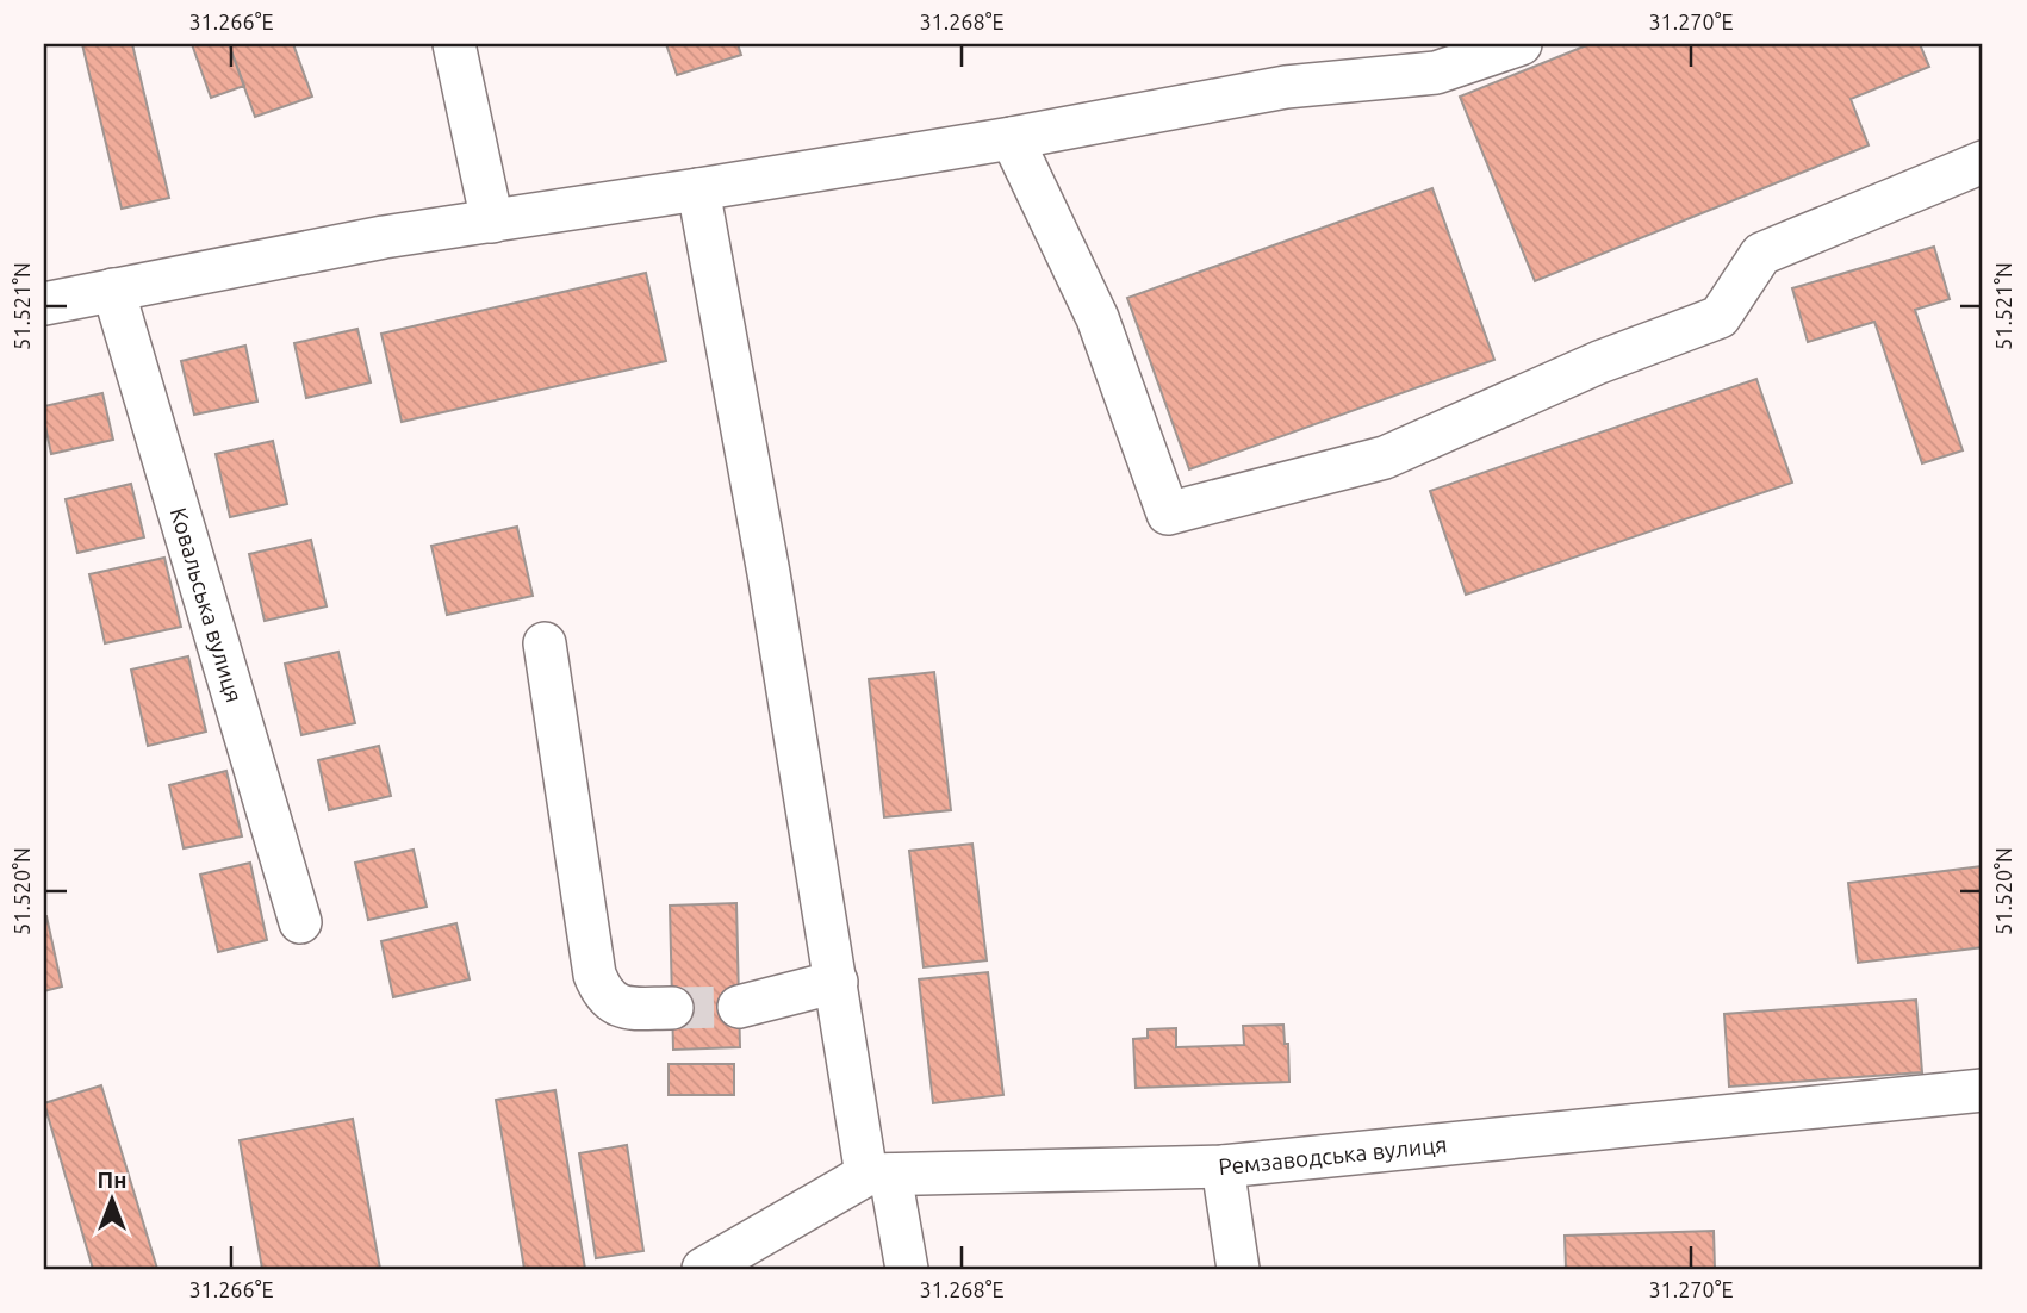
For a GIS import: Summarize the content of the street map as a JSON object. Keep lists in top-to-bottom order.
{
  "streets": {
    "street": ["Ковальська вулиця", "Ремзаводська вулиця"]
  },
  "north": "top",
  "coordinates": [
    "31.266°E",
    "31.268°E",
    "31.270°E",
    "51.521°N",
    "51.520°N"
  ]
}
